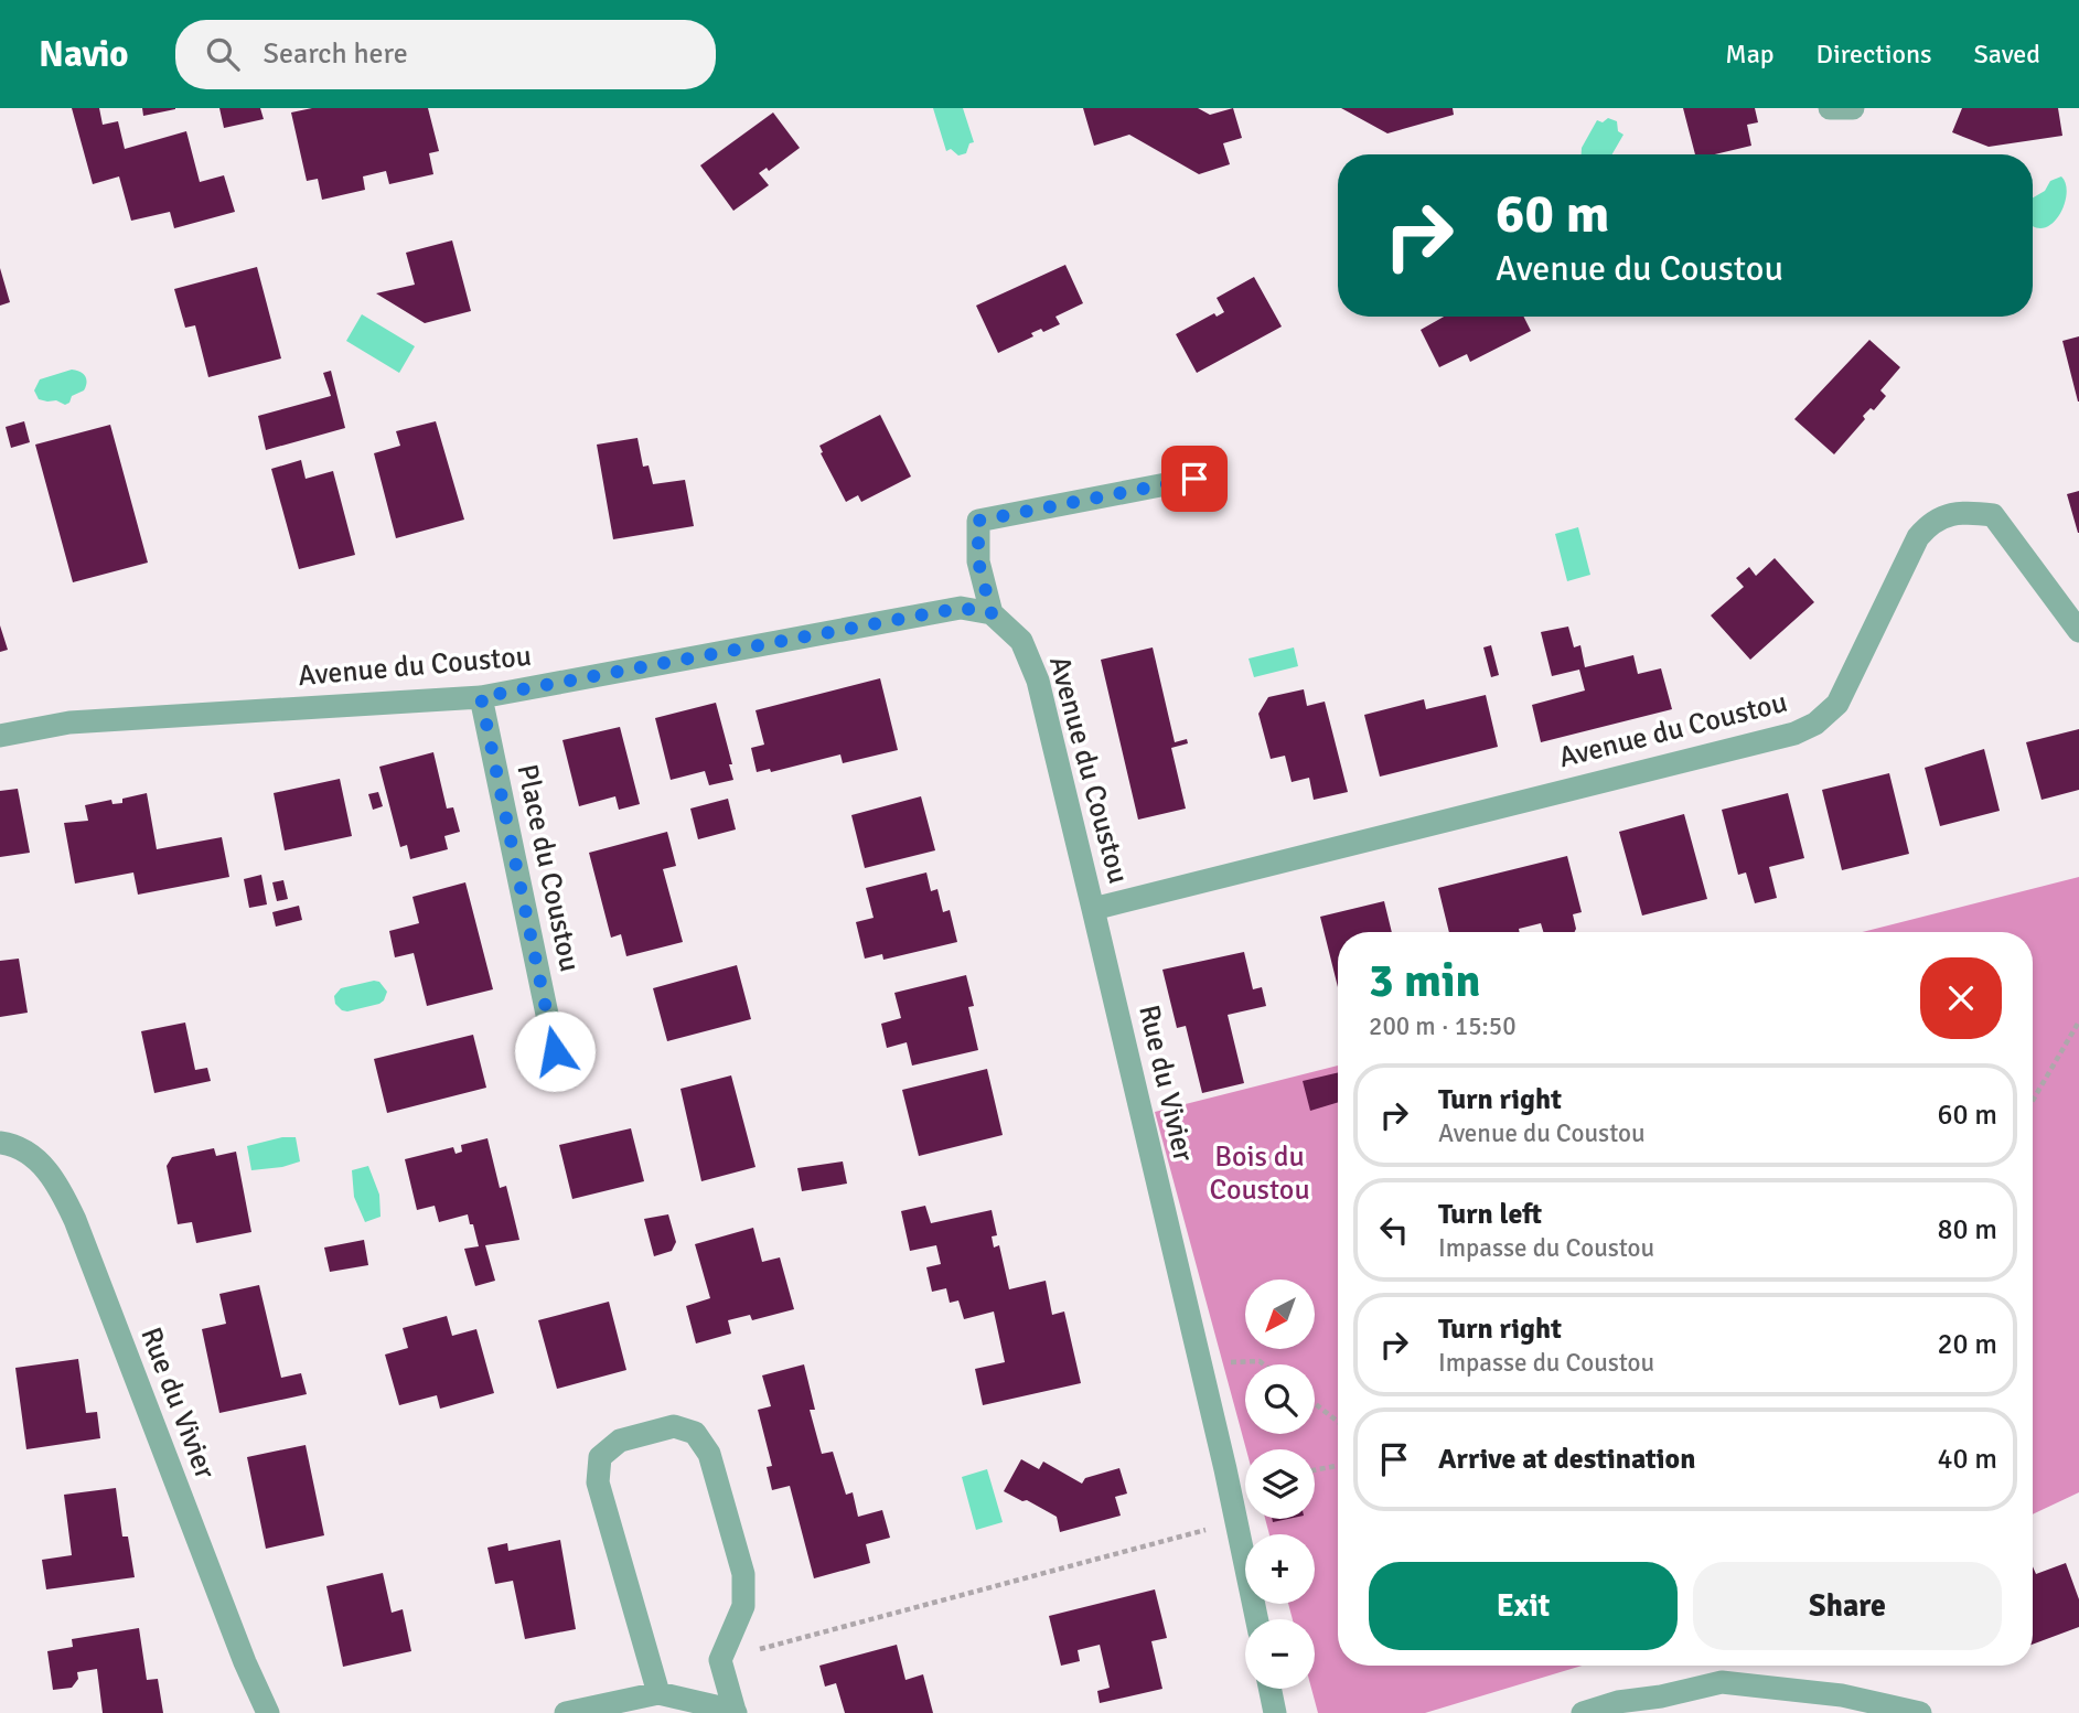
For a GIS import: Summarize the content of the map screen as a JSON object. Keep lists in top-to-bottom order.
{
  "streets": {
    "street": ["Avenue du Coustou", "Place du Coustou", "Rue du Vivier"]
  },
  "crossings": [
    ["Avenue du Coustou", "Place du Coustou"],
    ["Avenue du Coustou", "Rue du Vivier"]
  ],
  "parks": ["Bois du Coustou"],
  "north": "bottom left",
  "page": {
    "header": "Navio",
    "search": "Search here",
    "nav": ["Map", "Directions", "Saved"],
    "turn": ["60 m", "Avenue du Coustou"],
    "heading": ["3 min", "200 m · 15:50"],
    "list": [
      {
        "name": "Turn right",
        "note": "Avenue du Coustou",
        "value": "60 m"
      },
      {
        "name": "Turn left",
        "note": "Impasse du Coustou",
        "value": "80 m"
      },
      {
        "name": "Turn right",
        "note": "Impasse du Coustou",
        "value": "20 m"
      },
      {
        "name": "Arrive at destination",
        "value": "40 m"
      }
    ],
    "map_buttons": ["+", "−"],
    "buttons": ["Exit", "Share"]
  }
}
